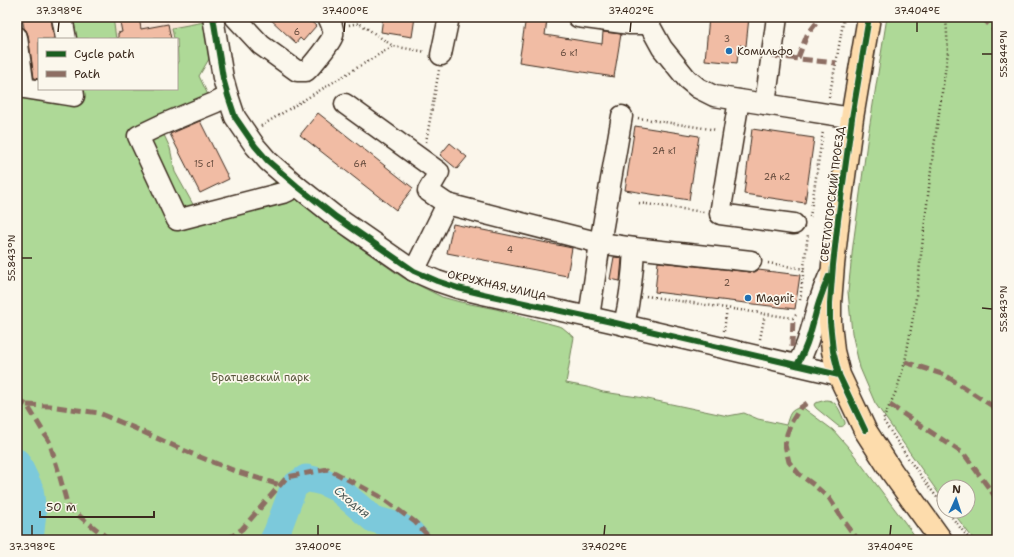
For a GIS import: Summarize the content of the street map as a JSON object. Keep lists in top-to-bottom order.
{
  "streets": {
    "main road": ["СВЕТЛОГОРСКИЙ ПРОЕЗД"],
    "street": ["ОКРУЖНАЯ УЛИЦА"]
  },
  "crossings": [
    ["СВЕТЛОГОРСКИЙ ПРОЕЗД", "ОКРУЖНАЯ УЛИЦА"]
  ],
  "water": ["Сходня"],
  "parks": ["Братцевский парк"],
  "places": ["Комильфо", "Magnit"],
  "house_numbers": [
    "6",
    "3",
    "6 к1",
    "2А к1",
    "15 с1",
    "6А",
    "2А к2",
    "4",
    "2"
  ],
  "legend": ["Cycle path", "Path"],
  "scale_bar": "50 m",
  "north": "top",
  "coordinates": [
    "37.398°E",
    "37.400°E",
    "37.402°E",
    "37.404°E",
    "55.844°N",
    "55.843°N"
  ]
}
